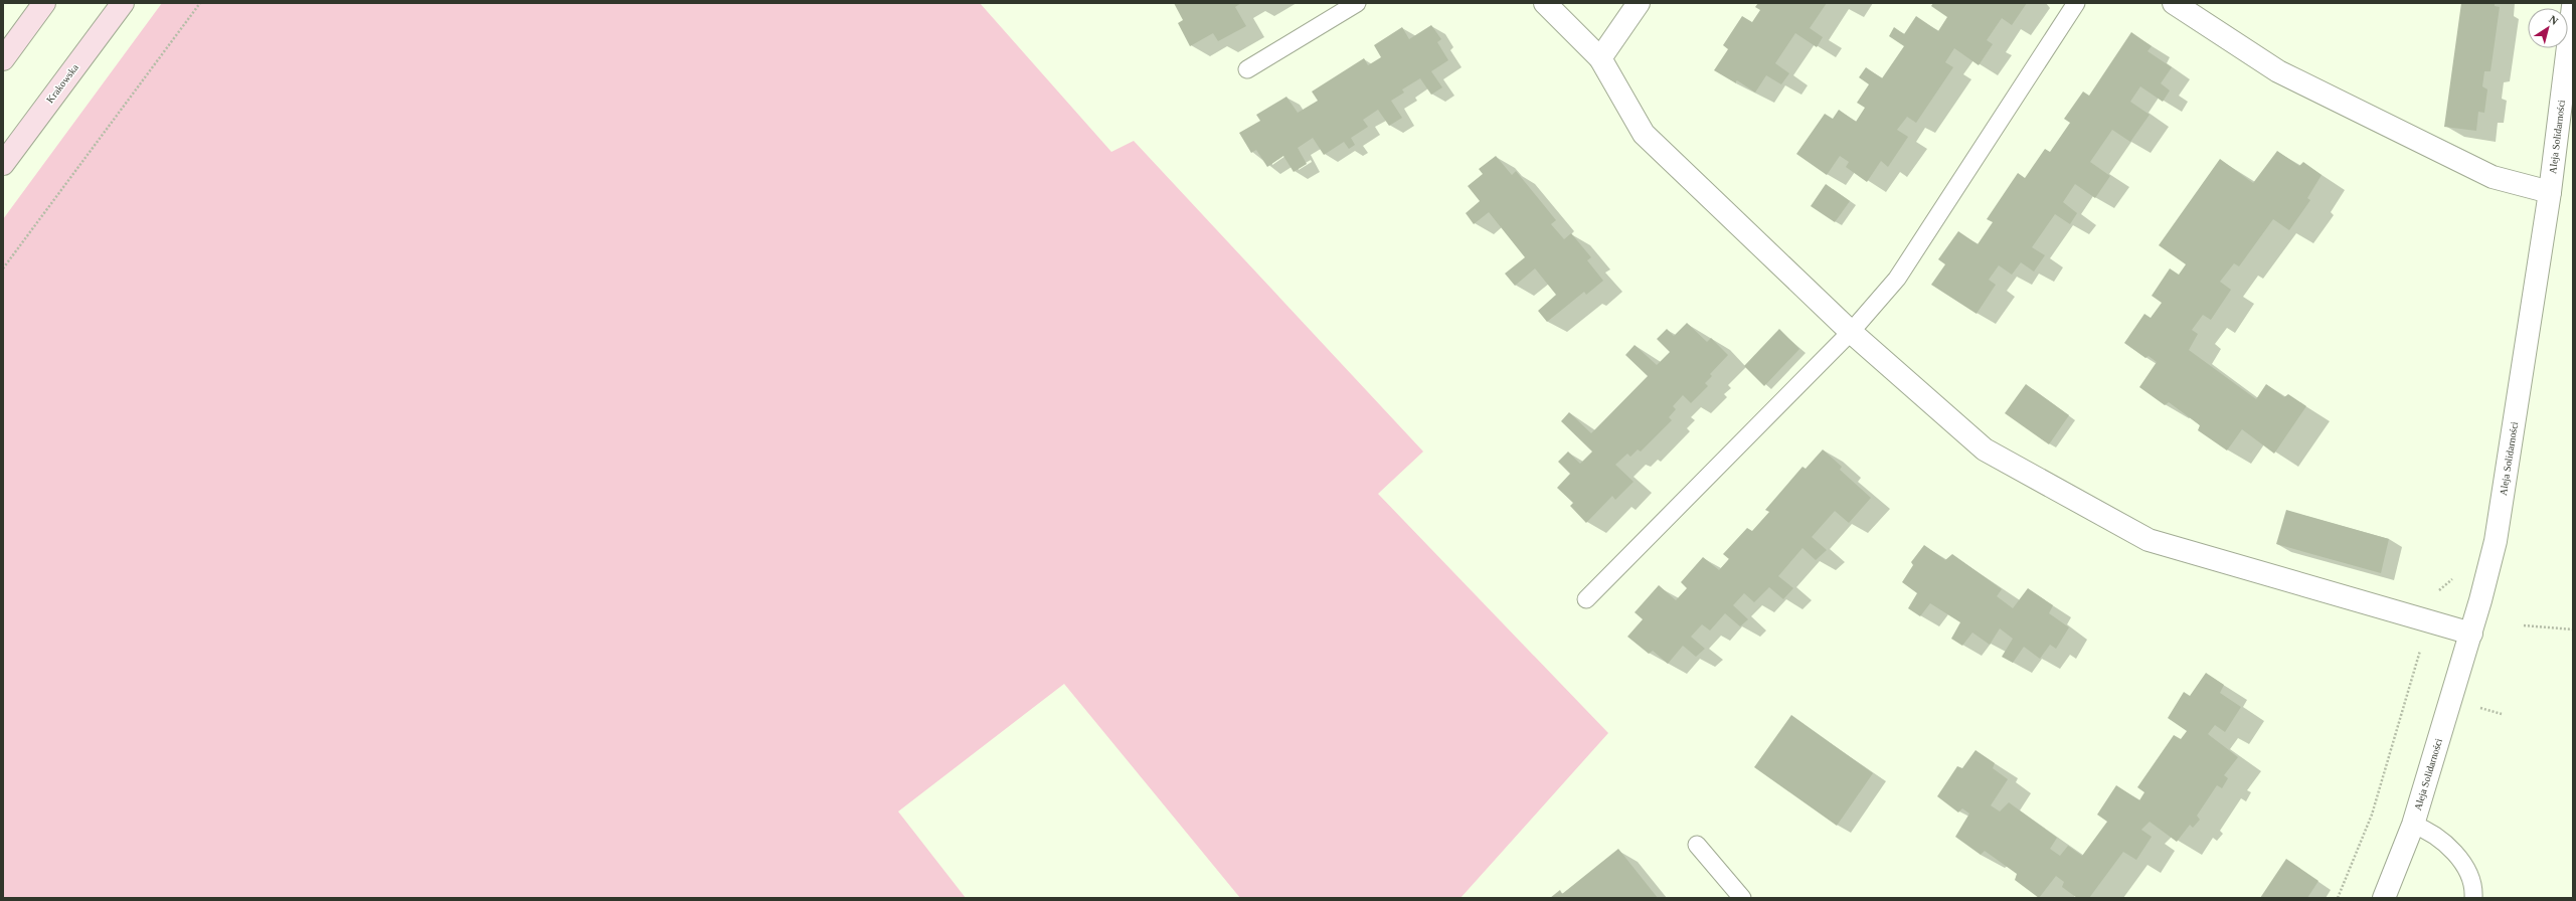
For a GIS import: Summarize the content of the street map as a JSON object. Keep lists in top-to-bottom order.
{
  "streets": {
    "main road": ["Krakowska"],
    "street": ["Aleja Solidarności"]
  },
  "north": "top right"
}
